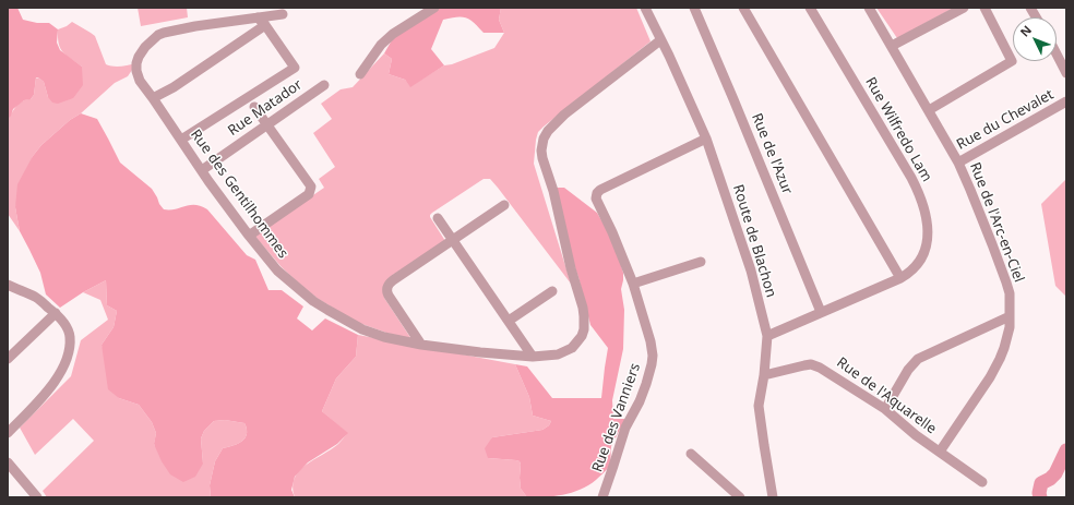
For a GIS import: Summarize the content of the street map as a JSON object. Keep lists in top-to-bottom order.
{
  "streets": {
    "street": [
      "Rue Matador",
      "Rue du Chevalet",
      "Rue Wilfredo Lam",
      "Rue de l'Azur",
      "Rue des Gentilhommes",
      "Rue de l'Arc-en-Ciel",
      "Route de Blachon",
      "Rue de l'Aquarelle",
      "Rue des Vanniers"
    ]
  },
  "crossings": [
    ["Rue Matador", "Rue des Gentilhommes"],
    ["Rue du Chevalet", "Rue de l'Arc-en-Ciel"],
    ["Rue Wilfredo Lam", "Rue de l'Azur"],
    ["Rue Wilfredo Lam", "Route de Blachon"],
    ["Rue des Gentilhommes", "Route de Blachon"],
    ["Rue de l'Arc-en-Ciel", "Rue de l'Aquarelle"],
    ["Route de Blachon", "Rue de l'Aquarelle"],
    ["Route de Blachon", "Rue des Vanniers"]
  ],
  "north": "top left"
}
